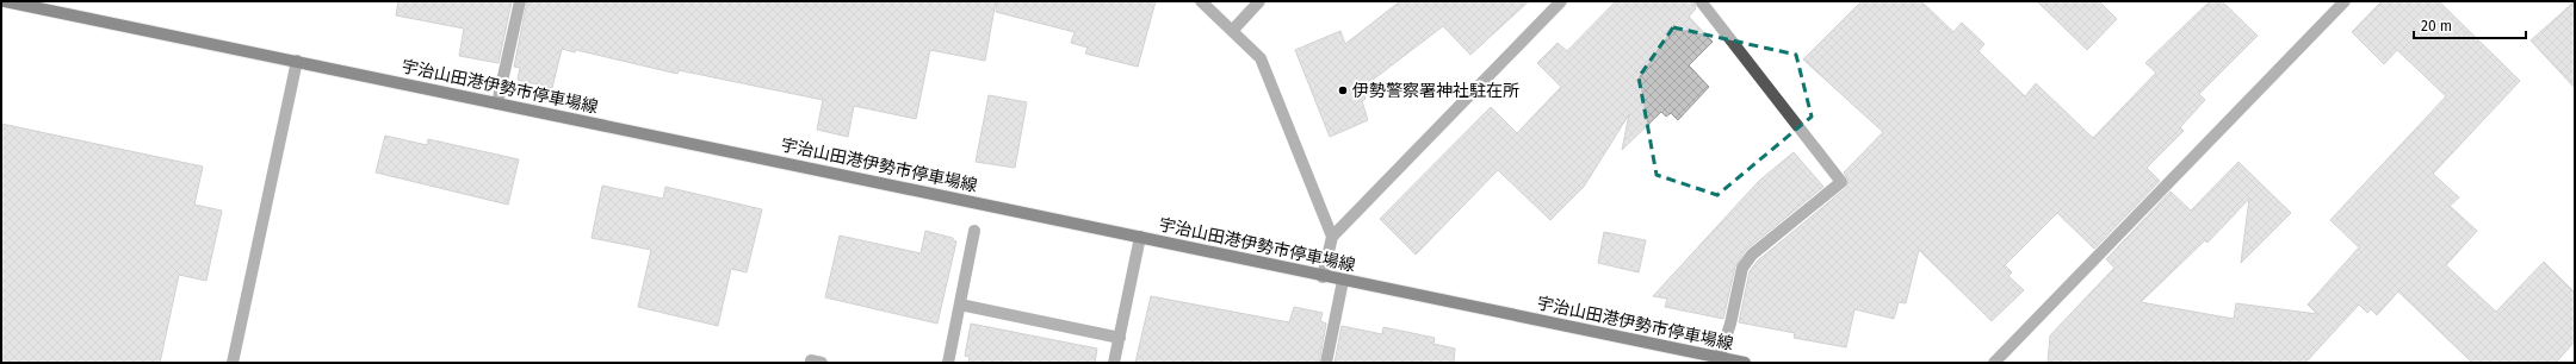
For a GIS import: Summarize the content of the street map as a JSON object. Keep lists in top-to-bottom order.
{
  "streets": {
    "main road": ["宇治山田港伊勢市停車場線"]
  },
  "places": ["伊勢警察署神社駐在所"],
  "scale_bar": "20 m"
}
